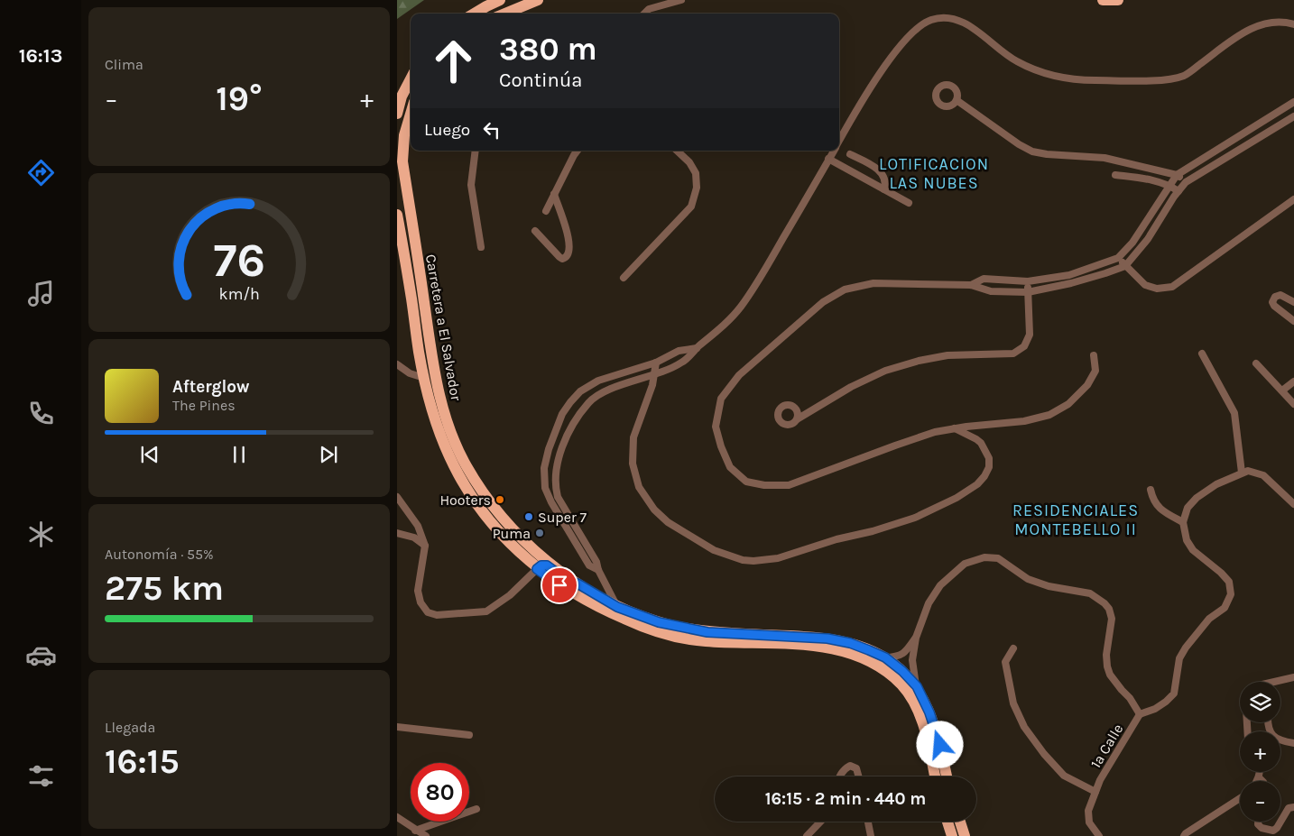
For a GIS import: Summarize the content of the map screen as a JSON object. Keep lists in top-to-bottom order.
{
  "streets": {
    "highway": ["Carretera a El Salvador"],
    "street": ["1a Calle"]
  },
  "districts": ["LOTIFICACION LAS NUBES", "RESIDENCIALES MONTEBELLO II"],
  "places": ["Hooters", "Super 7", "Puma"],
  "page": {
    "tabs": "16:13",
    "tile": [
      "Clima",
      ["Autonomía · 55%", "275 km"],
      ["Llegada", "16:15"]
    ],
    "turn": ["380 m", "Continúa"],
    "heat": ["−", "19°", "+"],
    "then": "Luego",
    "song": ["Afterglow", "The Pines"],
    "map_buttons": ["+", "−"],
    "limit": "80",
    "trip": "16:15 · 2 min · 440 m",
    "gauge": ["76", "km/h"]
  }
}
